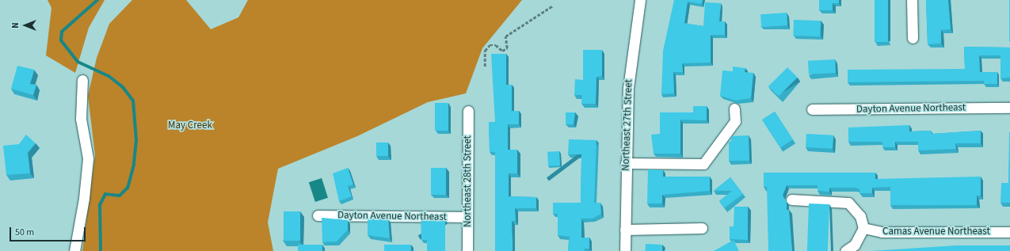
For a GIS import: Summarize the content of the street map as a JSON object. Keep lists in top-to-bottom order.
{
  "streets": {
    "street": [
      "Dayton Avenue Northeast",
      "Northeast 27th Street",
      "Northeast 28th Street",
      "Camas Avenue Northeast"
    ]
  },
  "crossings": [
    ["Dayton Avenue Northeast", "Northeast 28th Street"]
  ],
  "parks": ["May Creek"],
  "scale_bar": "50 m",
  "north": "left"
}
